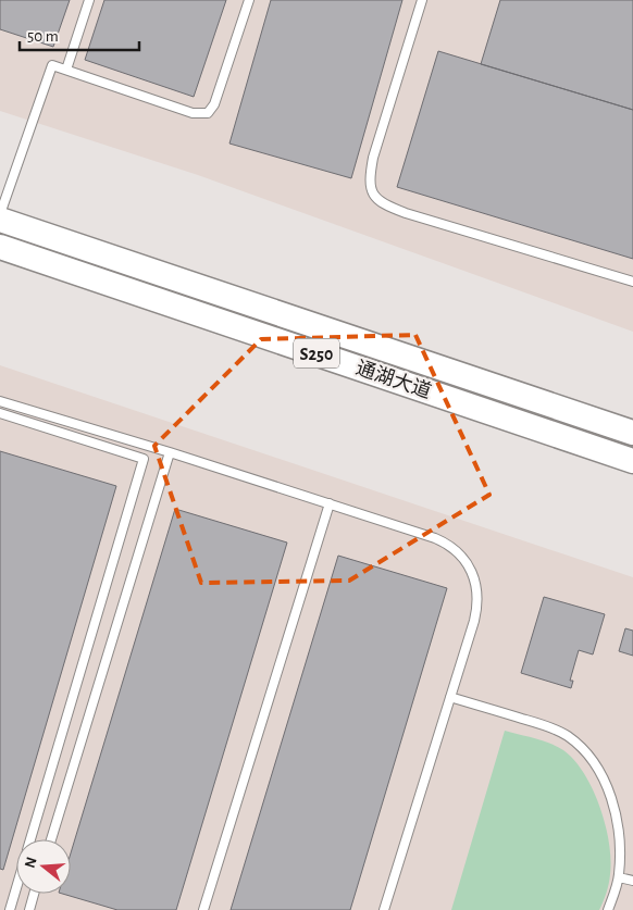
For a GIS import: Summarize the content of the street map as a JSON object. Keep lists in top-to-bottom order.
{
  "streets": {
    "main road": ["S250", "通湖大道"]
  },
  "scale_bar": "50 m",
  "north": "left"
}
